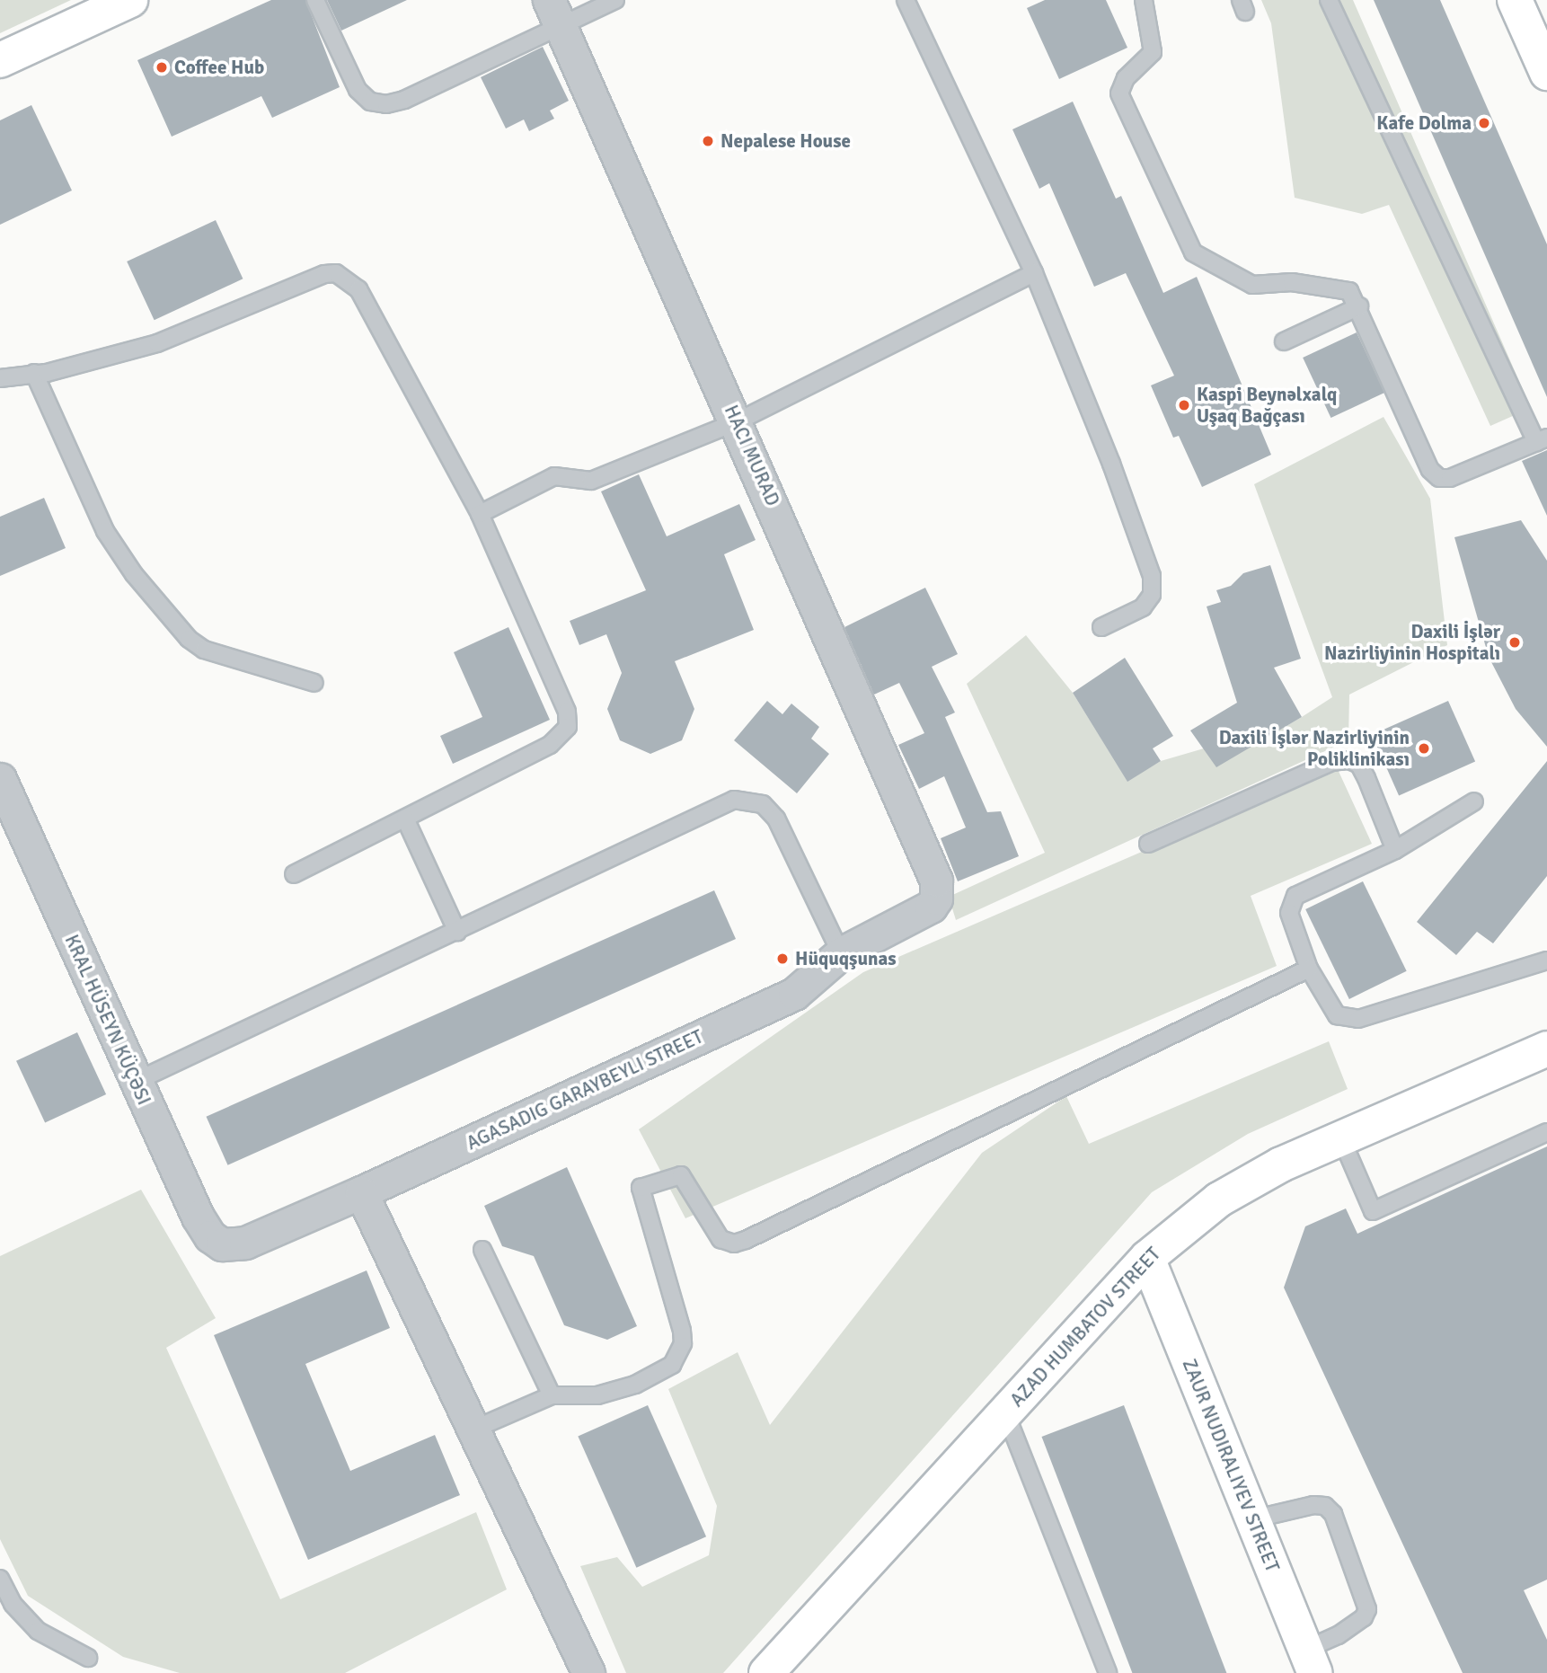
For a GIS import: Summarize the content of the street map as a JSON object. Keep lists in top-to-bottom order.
{
  "streets": {
    "street": [
      "KRAL HÜSEYN KÜÇƏSI",
      "AGASADIG GARAYBEYLI STREET",
      "AZAD HUMBATOV STREET",
      "ZAUR NUDIRALIYEV STREET"
    ]
  },
  "crossings": [
    ["KRAL HÜSEYN KÜÇƏSI", "AGASADIG GARAYBEYLI STREET"],
    ["AZAD HUMBATOV STREET", "ZAUR NUDIRALIYEV STREET"]
  ],
  "places": [
    "Coffee Hub",
    "Kafe Dolma",
    "Nepalese House",
    "Kaspi Beynəlxalq Uşaq Bağçası",
    "Daxili İşlər Nazirliyinin Hospitalı",
    "Daxili İşlər Nazirliyinin Poliklinikası",
    "Hüquqşunas"
  ]
}
